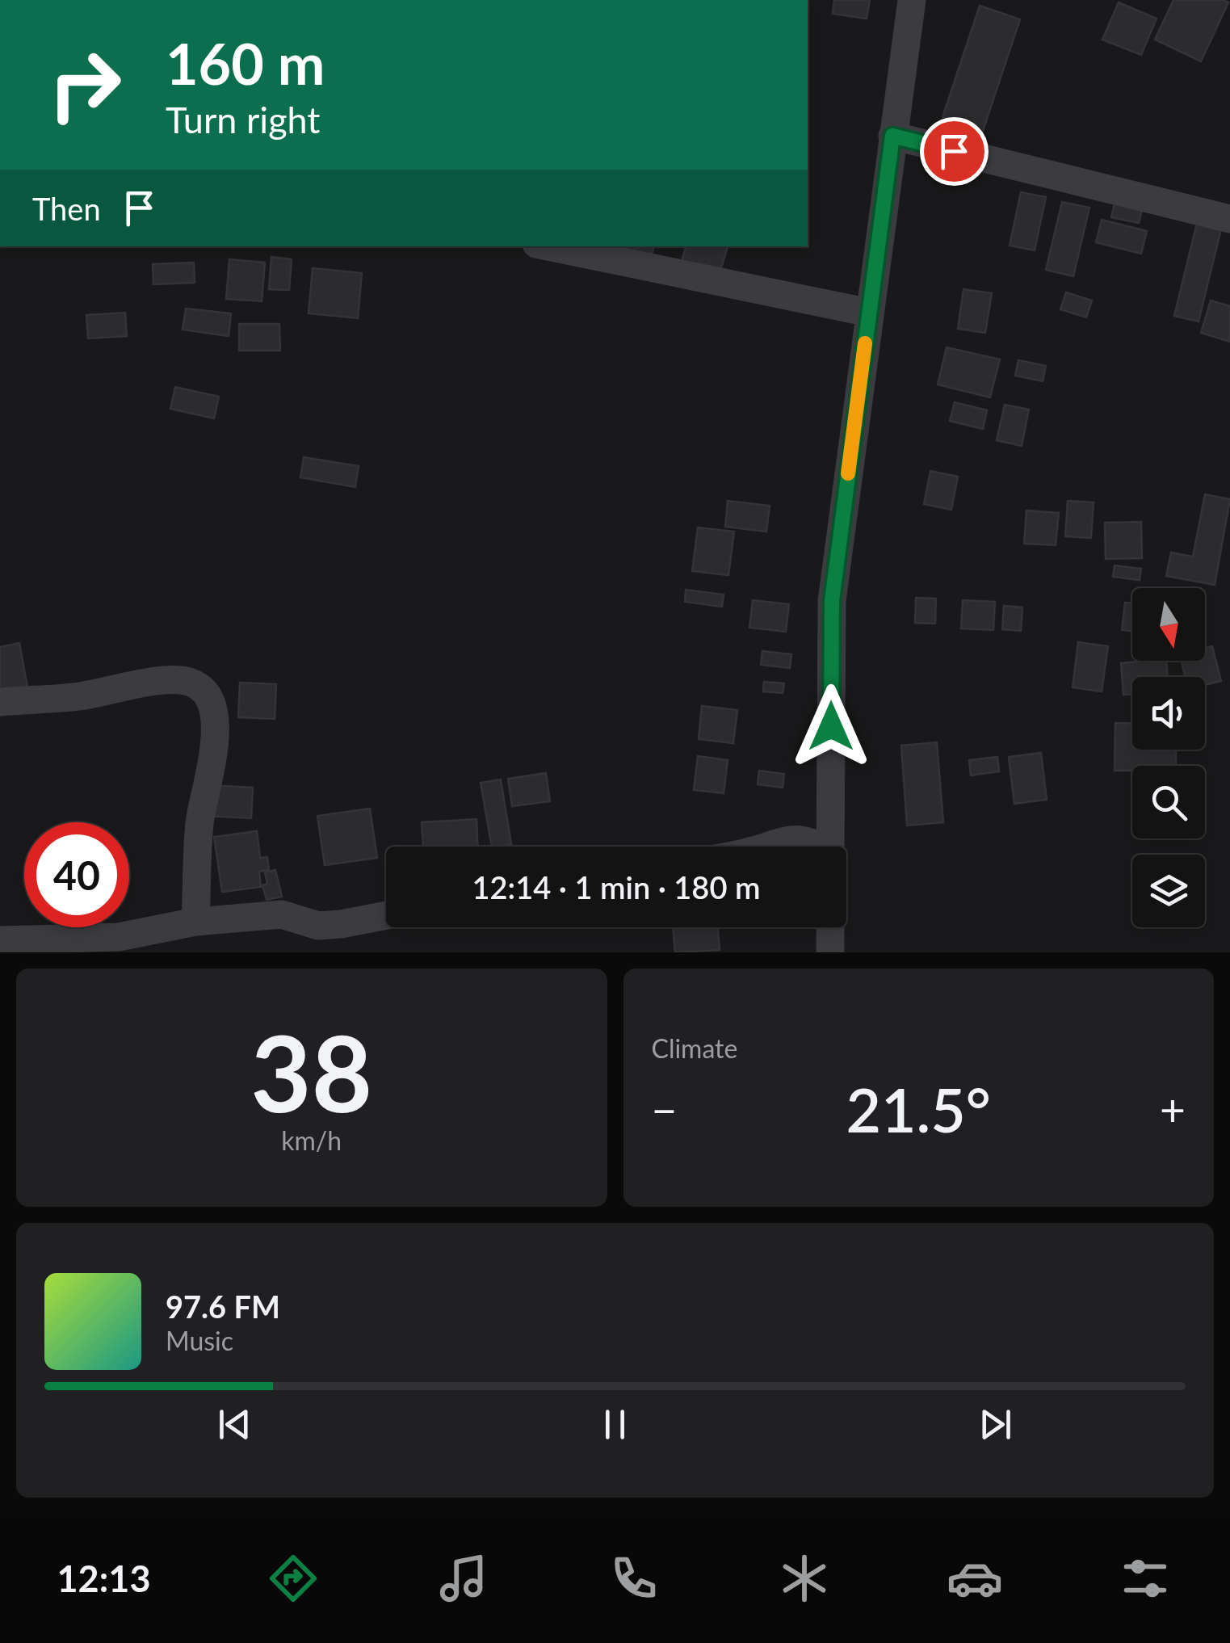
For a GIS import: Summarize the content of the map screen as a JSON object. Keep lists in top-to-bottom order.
{
  "north": "bottom",
  "page": {
    "turn": ["160 m", "Turn right"],
    "then": "Then",
    "limit": "40",
    "trip": "12:14 · 1 min · 180 m",
    "tile": [
      ["38", "km/h"],
      "Climate"
    ],
    "heat": ["−", "21.5°", "+"],
    "song": ["97.6 FM", "Music"],
    "tabs": "12:13"
  }
}
